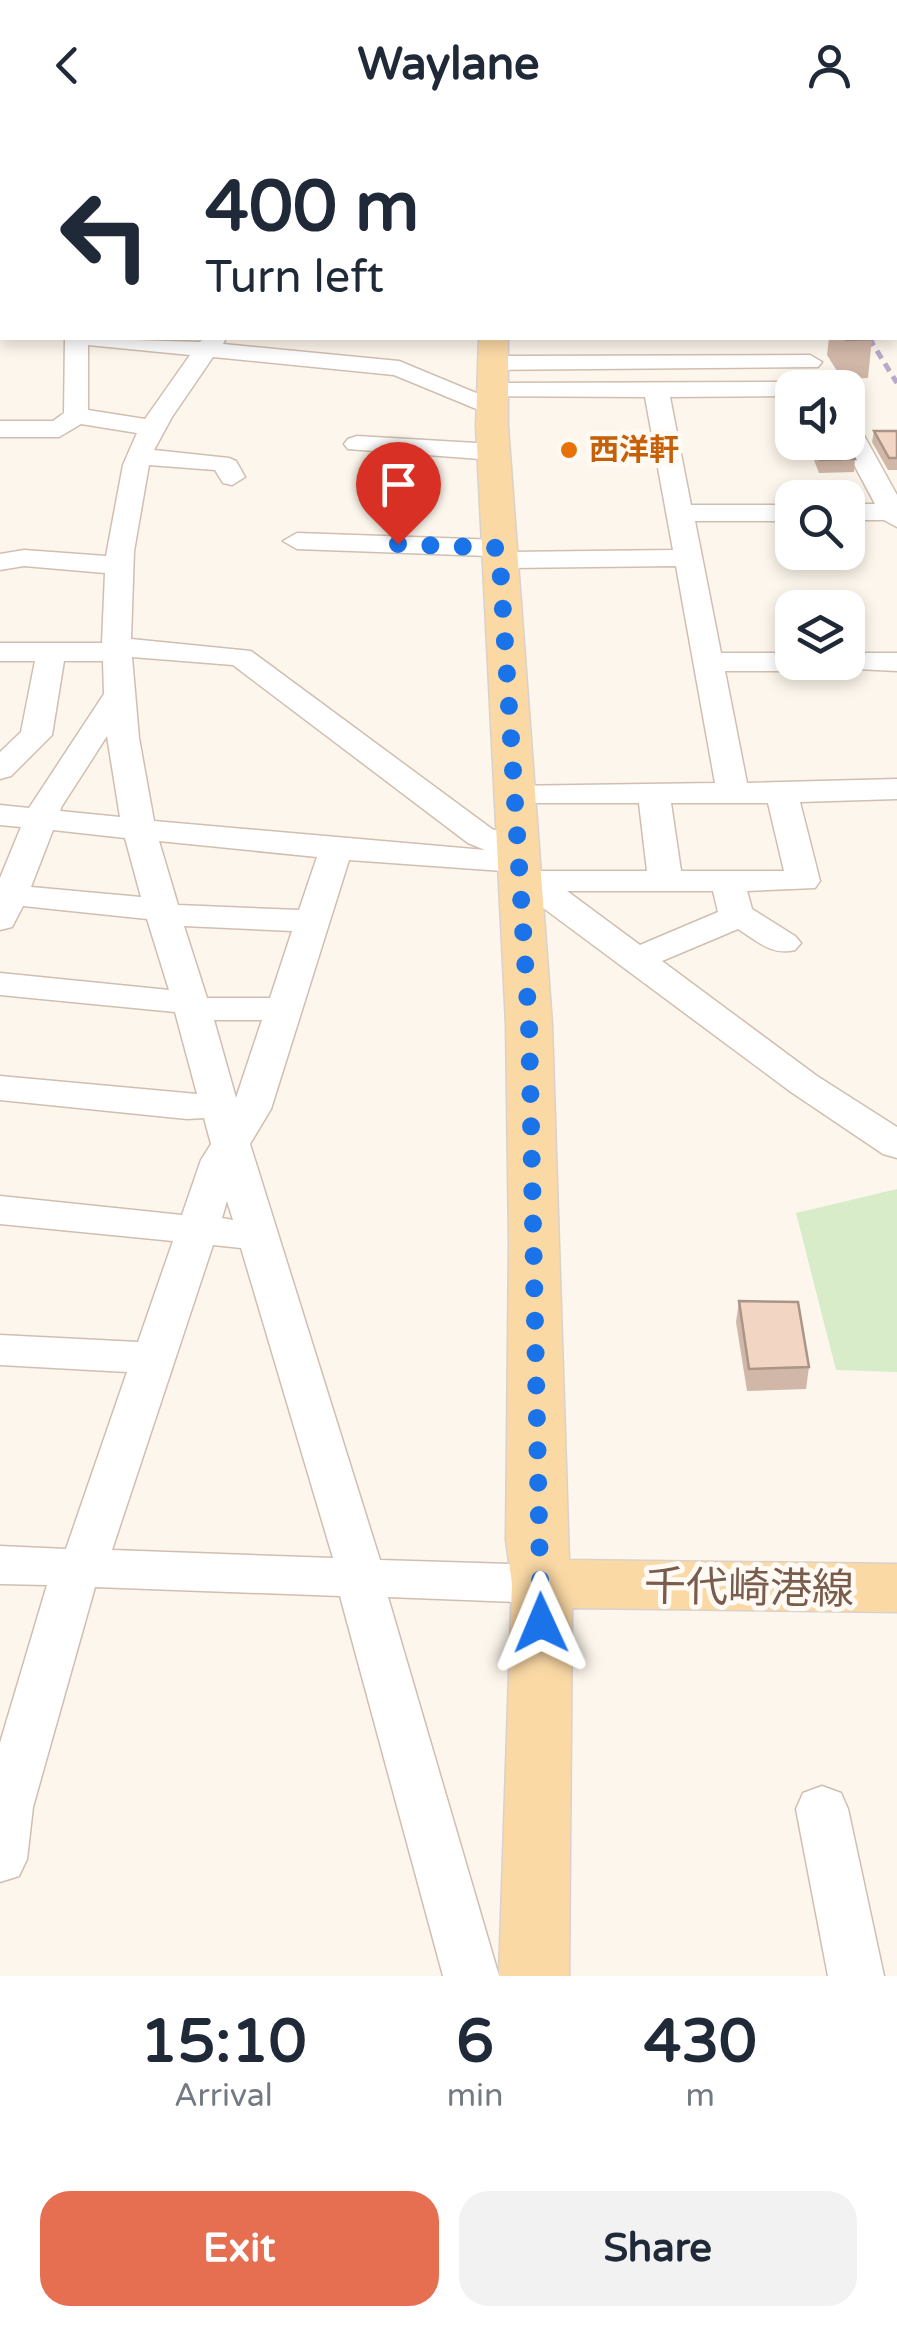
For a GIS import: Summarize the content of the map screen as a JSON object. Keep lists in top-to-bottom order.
{
  "streets": {
    "main road": ["千代崎港線"]
  },
  "places": ["西洋軒"],
  "page": {
    "header": "Waylane",
    "turn": ["400 m", "Turn left"],
    "eta": [
      "15:10",
      "Arrival",
      "6",
      "min",
      "430",
      "m"
    ],
    "buttons": ["Exit", "Share"]
  }
}
